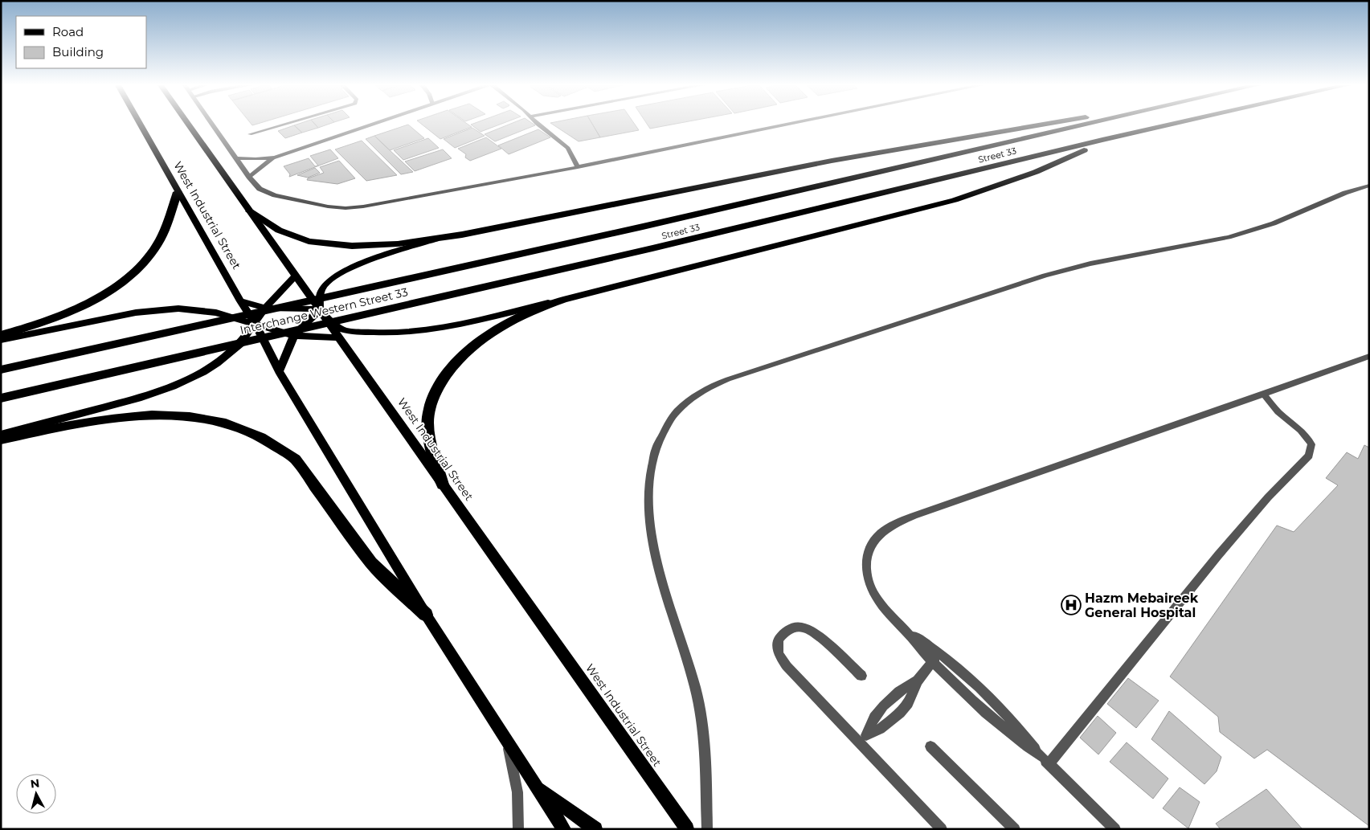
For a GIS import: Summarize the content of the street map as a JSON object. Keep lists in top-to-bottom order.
{
  "streets": {
    "highway": ["Street 33", "Interchange Western Street 33"],
    "main road": ["West Industrial Street"]
  },
  "crossings": [
    ["Street 33", "Interchange Western Street 33"]
  ],
  "places": {
    "hospital": ["Hazm Mebaireek General Hospital"]
  },
  "legend": ["Road", "Building"],
  "north": "top"
}
